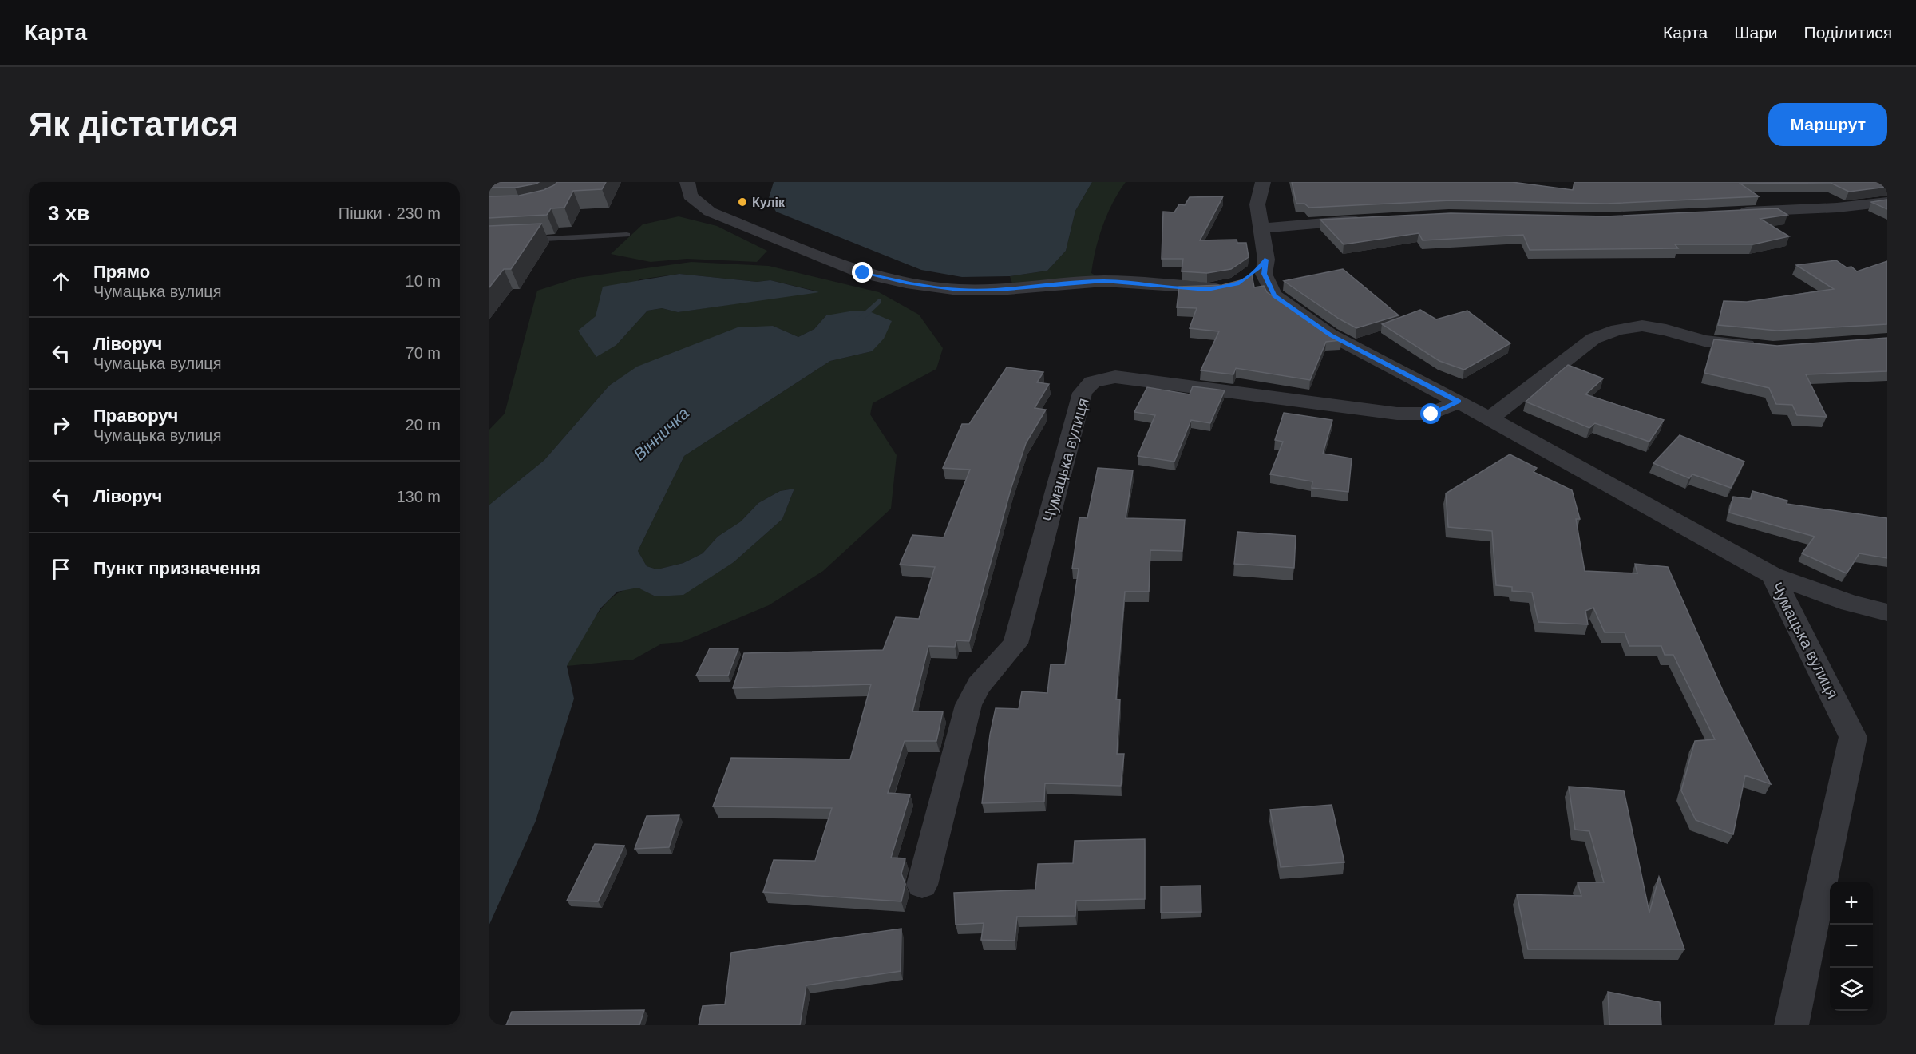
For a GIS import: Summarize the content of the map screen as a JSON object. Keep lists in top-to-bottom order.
{
  "streets": {
    "street": ["Чумацька вулиця"]
  },
  "water": ["Вінничка"],
  "places": ["Кулік"],
  "page": {
    "header": "Карта",
    "nav": ["Карта", "Шари", "Поділитися"],
    "buttons": "Маршрут",
    "title": "Як дістатися",
    "heading": ["3 хв", "Пішки · 230 m"],
    "list": [
      ["Прямо", "Чумацька вулиця", "10 m"],
      ["Ліворуч", "Чумацька вулиця", "70 m"],
      ["Праворуч", "Чумацька вулиця", "20 m"],
      ["Ліворуч", "130 m"],
      "Пункт призначення"
    ],
    "map_buttons": ["+", "−"]
  }
}
